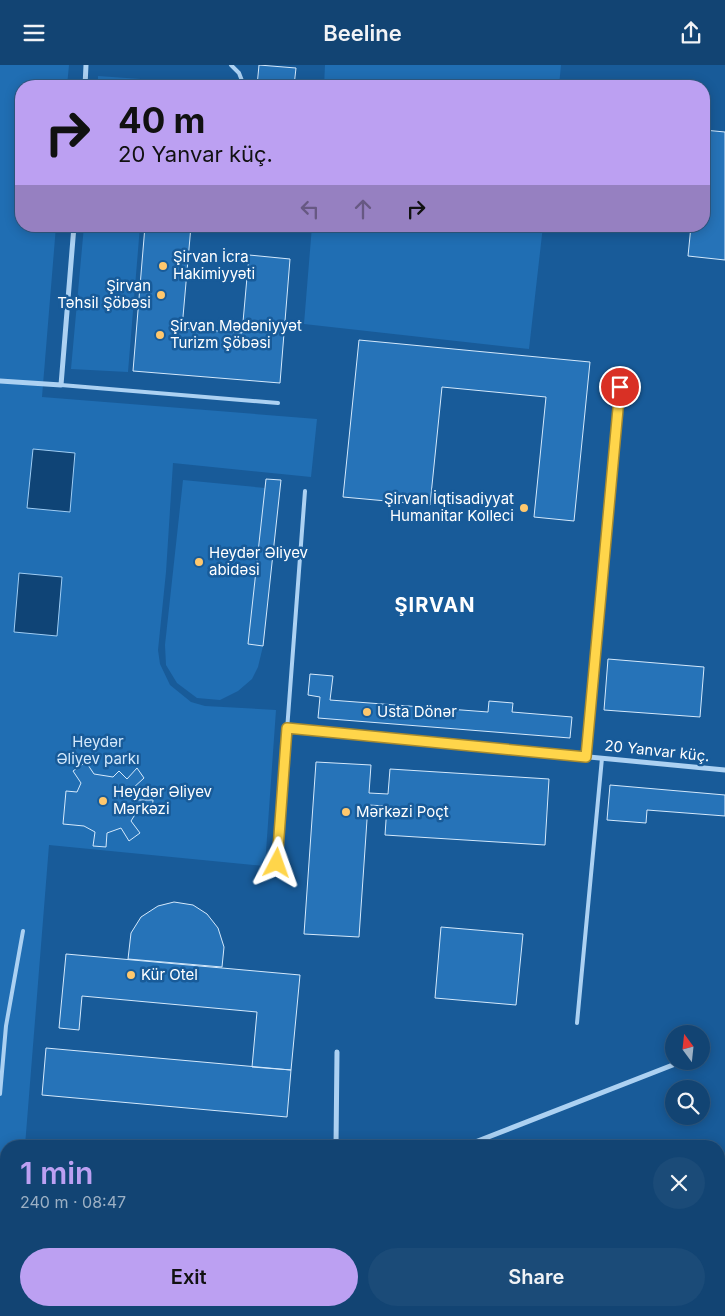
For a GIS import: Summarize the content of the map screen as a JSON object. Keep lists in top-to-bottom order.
{
  "streets": {
    "street": ["20 Yanvar küç."]
  },
  "districts": ["ŞIRVAN"],
  "parks": ["Heydər Əliyev parkı"],
  "places": [
    "Şirvan İcra Hakimiyyəti",
    "Şirvan Təhsil Şöbəsi",
    "Şirvan Mədəniyyət Turizm Şöbəsi",
    "Şirvan İqtisadiyyat Humanitar Kolleci",
    "Heydər Əliyev abidəsi",
    "Usta Dönər",
    "Heydər Əliyev Mərkəzi",
    "Mərkəzi Poçt",
    "Kür Otel"
  ],
  "north": "top",
  "page": {
    "header": "Beeline",
    "turn": ["40 m", "20 Yanvar küç."],
    "heading": ["1 min", "240 m · 08:47"],
    "buttons": ["Exit", "Share"]
  }
}
